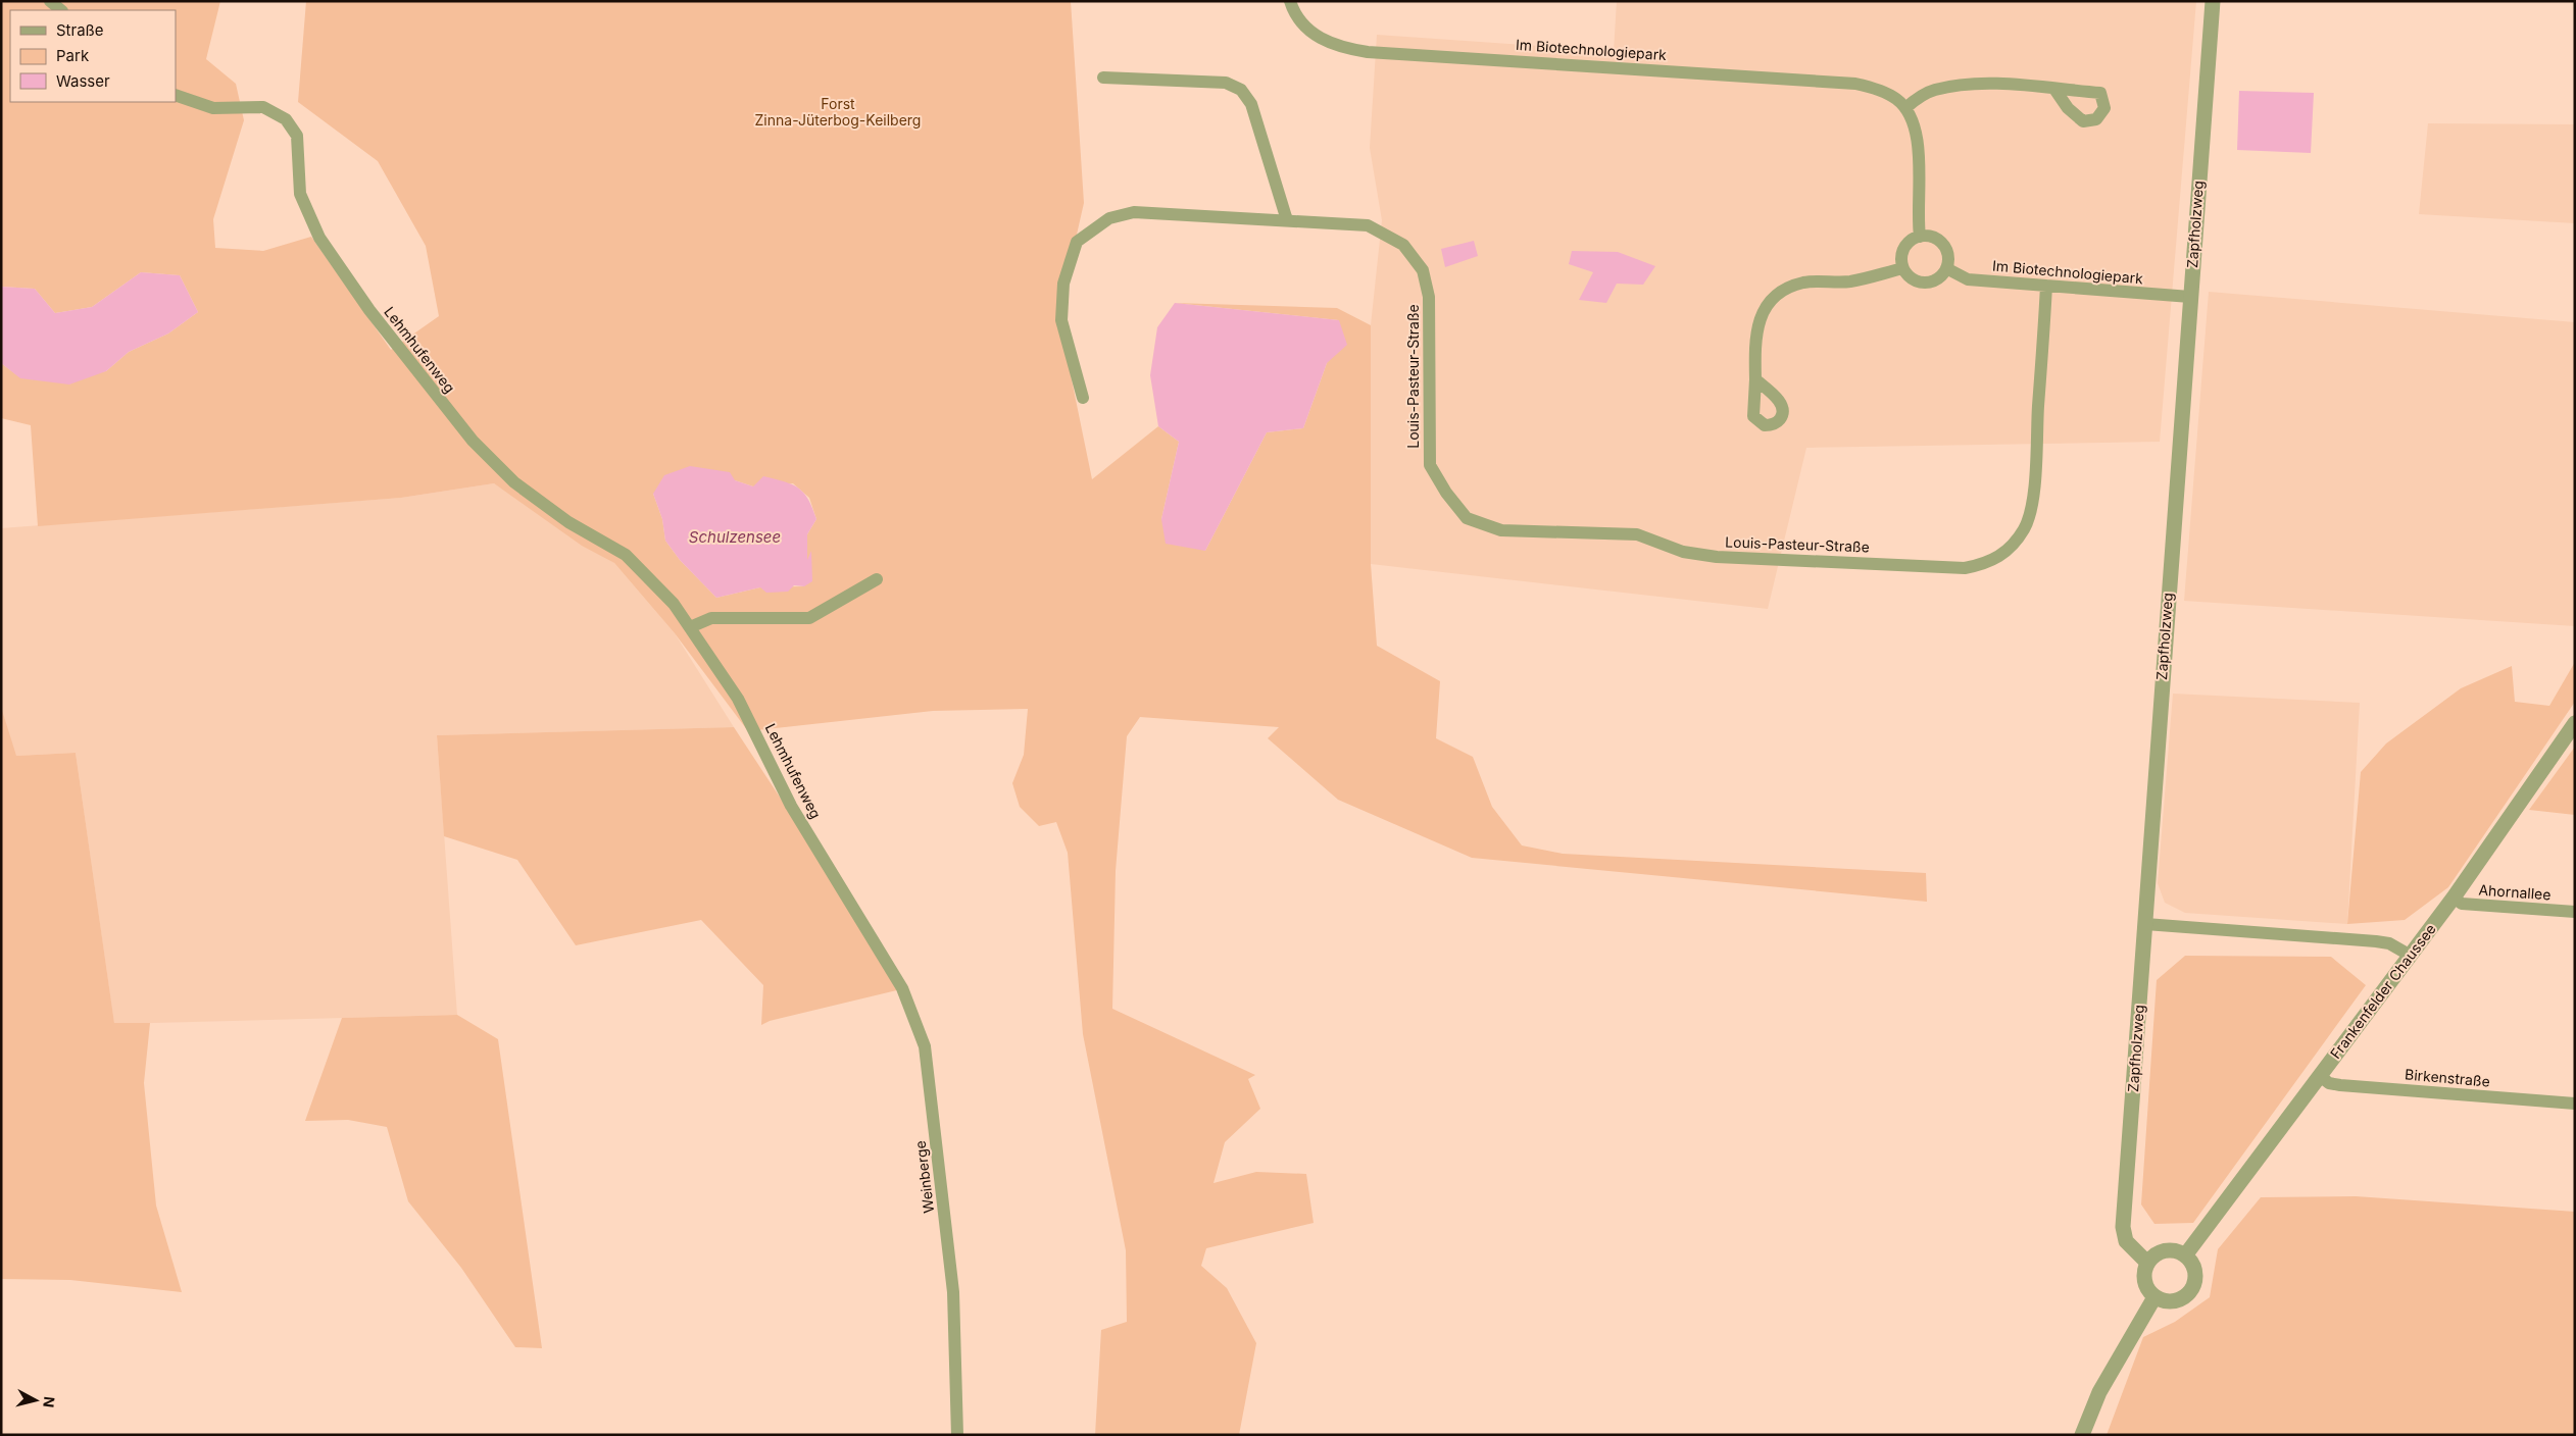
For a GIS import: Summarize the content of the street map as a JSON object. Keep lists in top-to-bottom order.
{
  "streets": {
    "street": [
      "Im Biotechnologiepark",
      "Zapfholzweg",
      "Lehmhufenweg",
      "Louis-Pasteur-Straße",
      "Ahornallee",
      "Frankenfelder Chaussee",
      "Birkenstraße",
      "Weinberge"
    ]
  },
  "crossings": [
    ["Im Biotechnologiepark", "Zapfholzweg"],
    ["Im Biotechnologiepark", "Louis-Pasteur-Straße"],
    ["Zapfholzweg", "Frankenfelder Chaussee"],
    ["Lehmhufenweg", "Weinberge"],
    ["Ahornallee", "Frankenfelder Chaussee"],
    ["Frankenfelder Chaussee", "Birkenstraße"]
  ],
  "water": ["Schulzensee"],
  "parks": ["Forst Zinna-Jüterbog-Keilberg"],
  "legend": ["Straße", "Park", "Wasser"],
  "north": "right"
}
